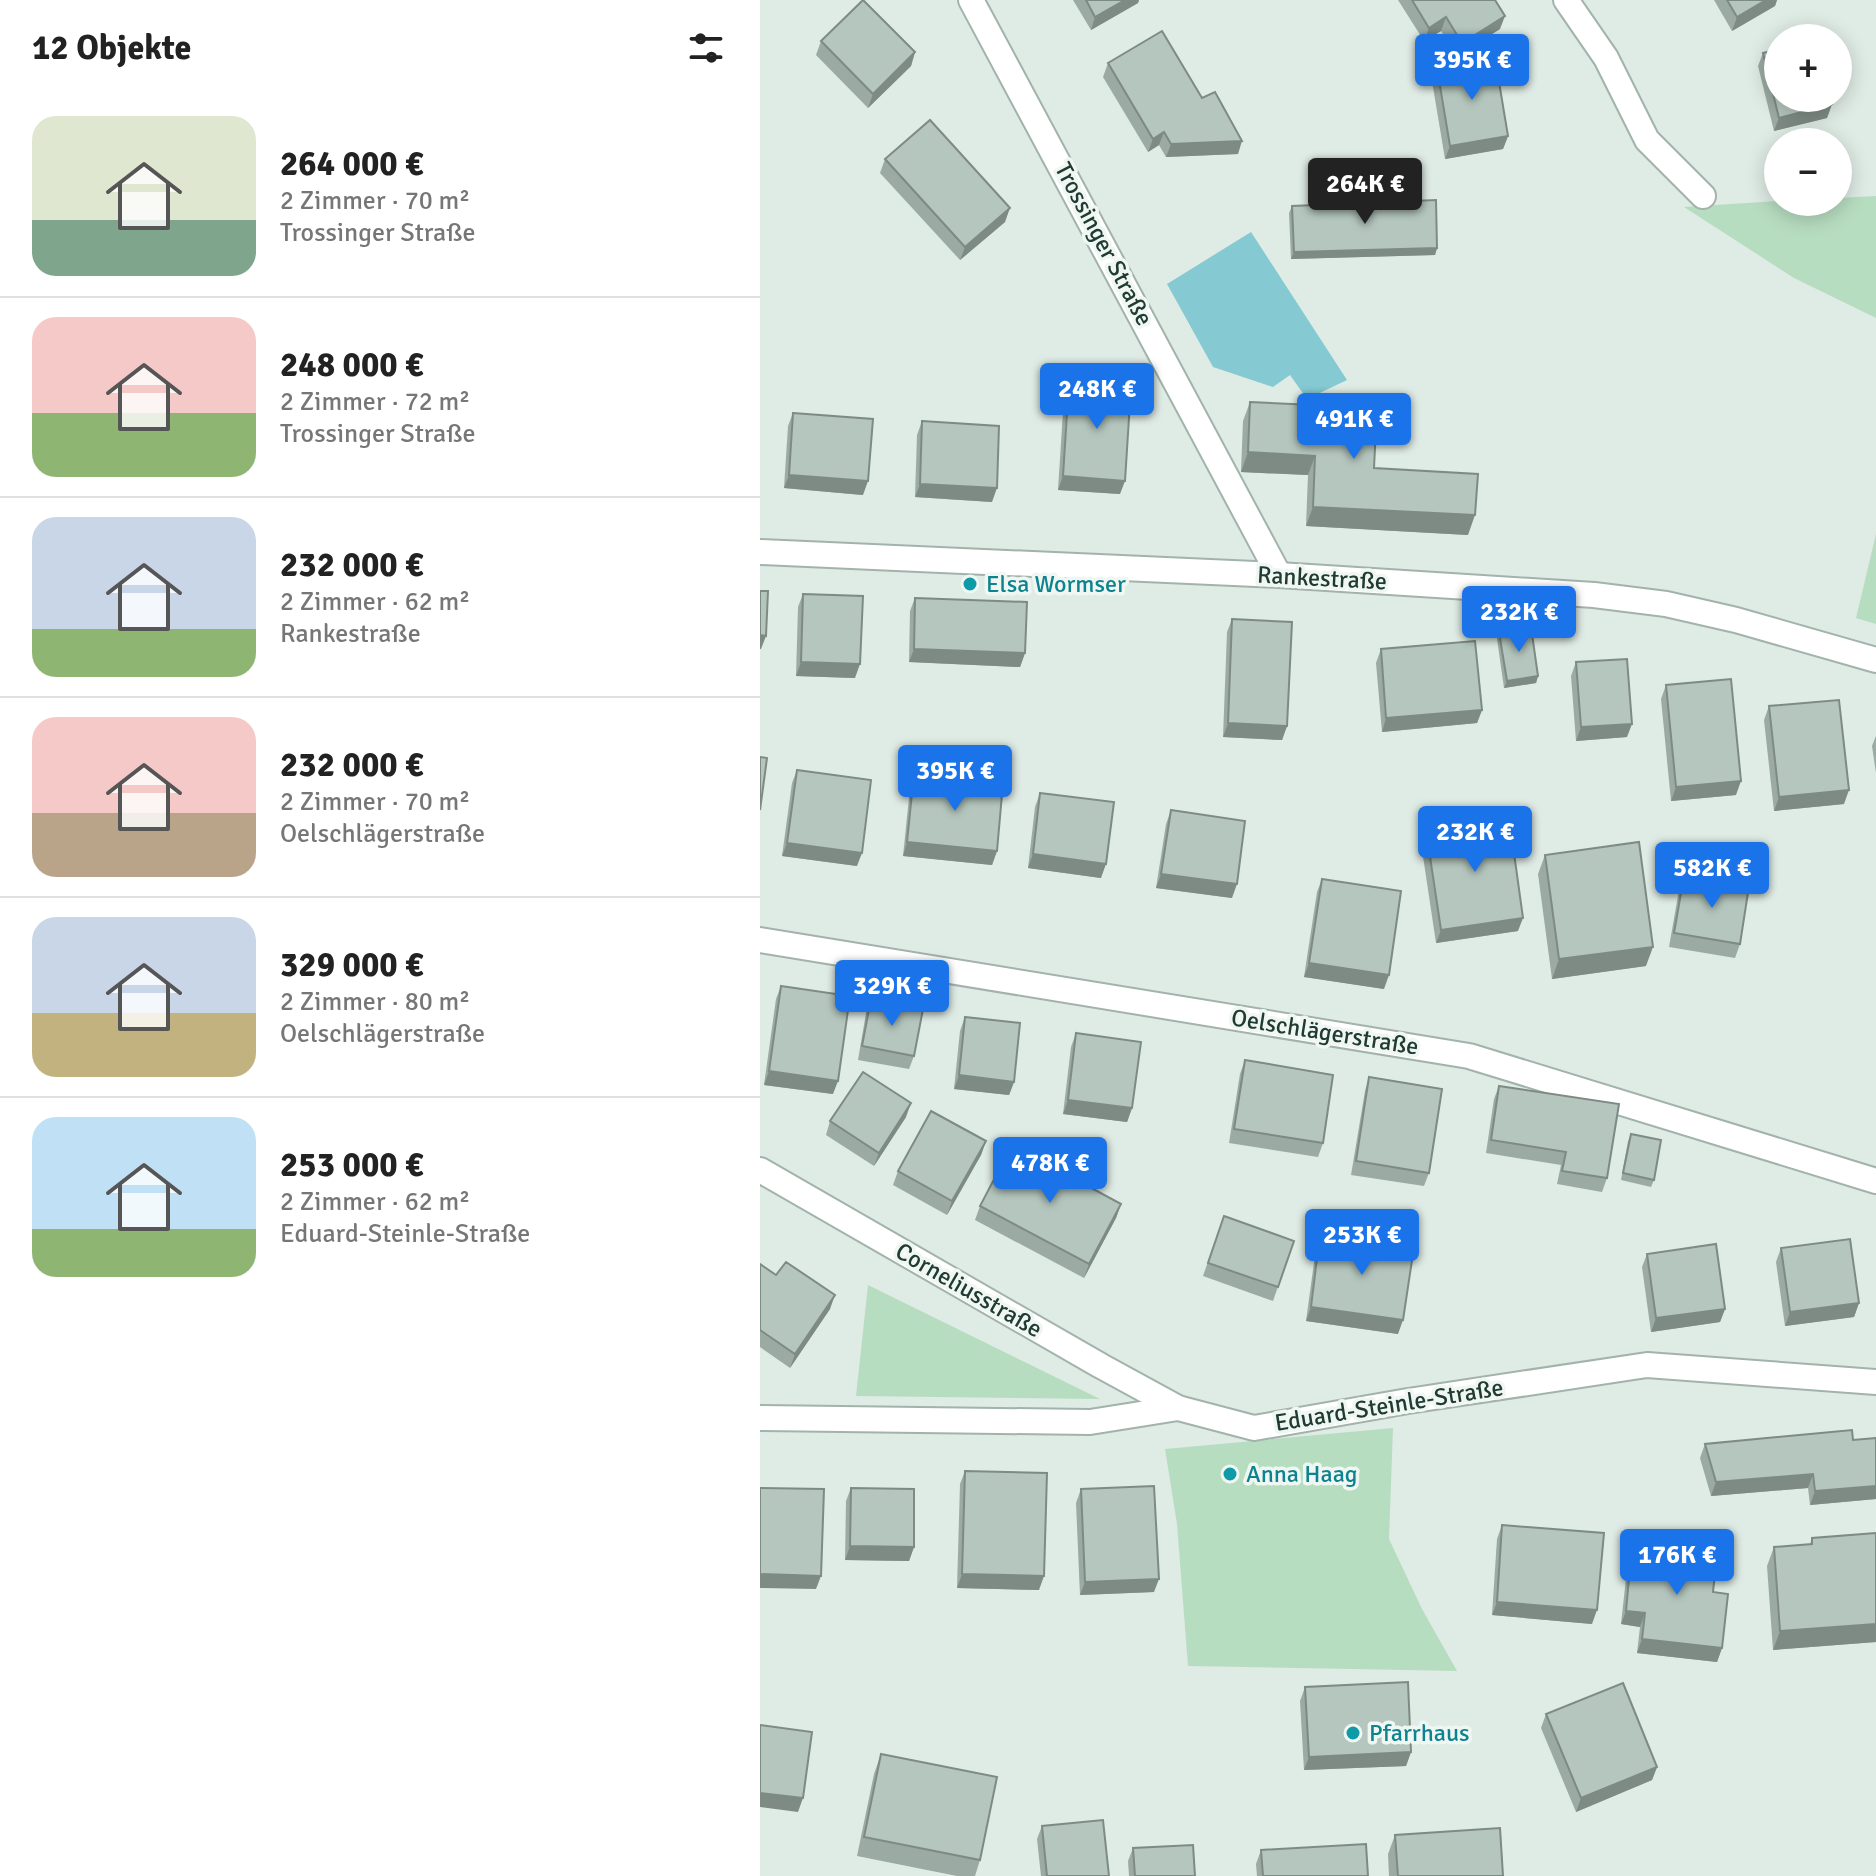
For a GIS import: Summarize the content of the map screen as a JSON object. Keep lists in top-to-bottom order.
{
  "streets": {
    "street": [
      "Trossinger Straße",
      "Rankestraße",
      "Oelschlägerstraße",
      "Corneliusstraße",
      "Eduard-Steinle-Straße"
    ]
  },
  "crossings": [
    ["Trossinger Straße", "Rankestraße"],
    ["Corneliusstraße", "Eduard-Steinle-Straße"]
  ],
  "places": ["Elsa Wormser", "Anna Haag", "Pfarrhaus"],
  "page": {
    "heading": "12 Objekte",
    "map_buttons": ["+", "−"],
    "price": [
      "395K €",
      "264K €",
      "248K €",
      "491K €",
      "232K €",
      "395K €",
      "232K €",
      "582K €",
      "329K €",
      "478K €",
      "253K €",
      "176K €"
    ],
    "list": [
      {
        "name": "264 000 €",
        "note": "2 Zimmer · 70 m² · Trossinger Straße"
      },
      {
        "name": "248 000 €",
        "note": "2 Zimmer · 72 m² · Trossinger Straße"
      },
      {
        "name": "232 000 €",
        "note": "2 Zimmer · 62 m² · Rankestraße"
      },
      {
        "name": "232 000 €",
        "note": "2 Zimmer · 70 m² · Oelschlägerstraße"
      },
      {
        "name": "329 000 €",
        "note": "2 Zimmer · 80 m² · Oelschlägerstraße"
      },
      {
        "name": "253 000 €",
        "note": "2 Zimmer · 62 m² · Eduard-Steinle-Straße"
      }
    ]
  }
}
